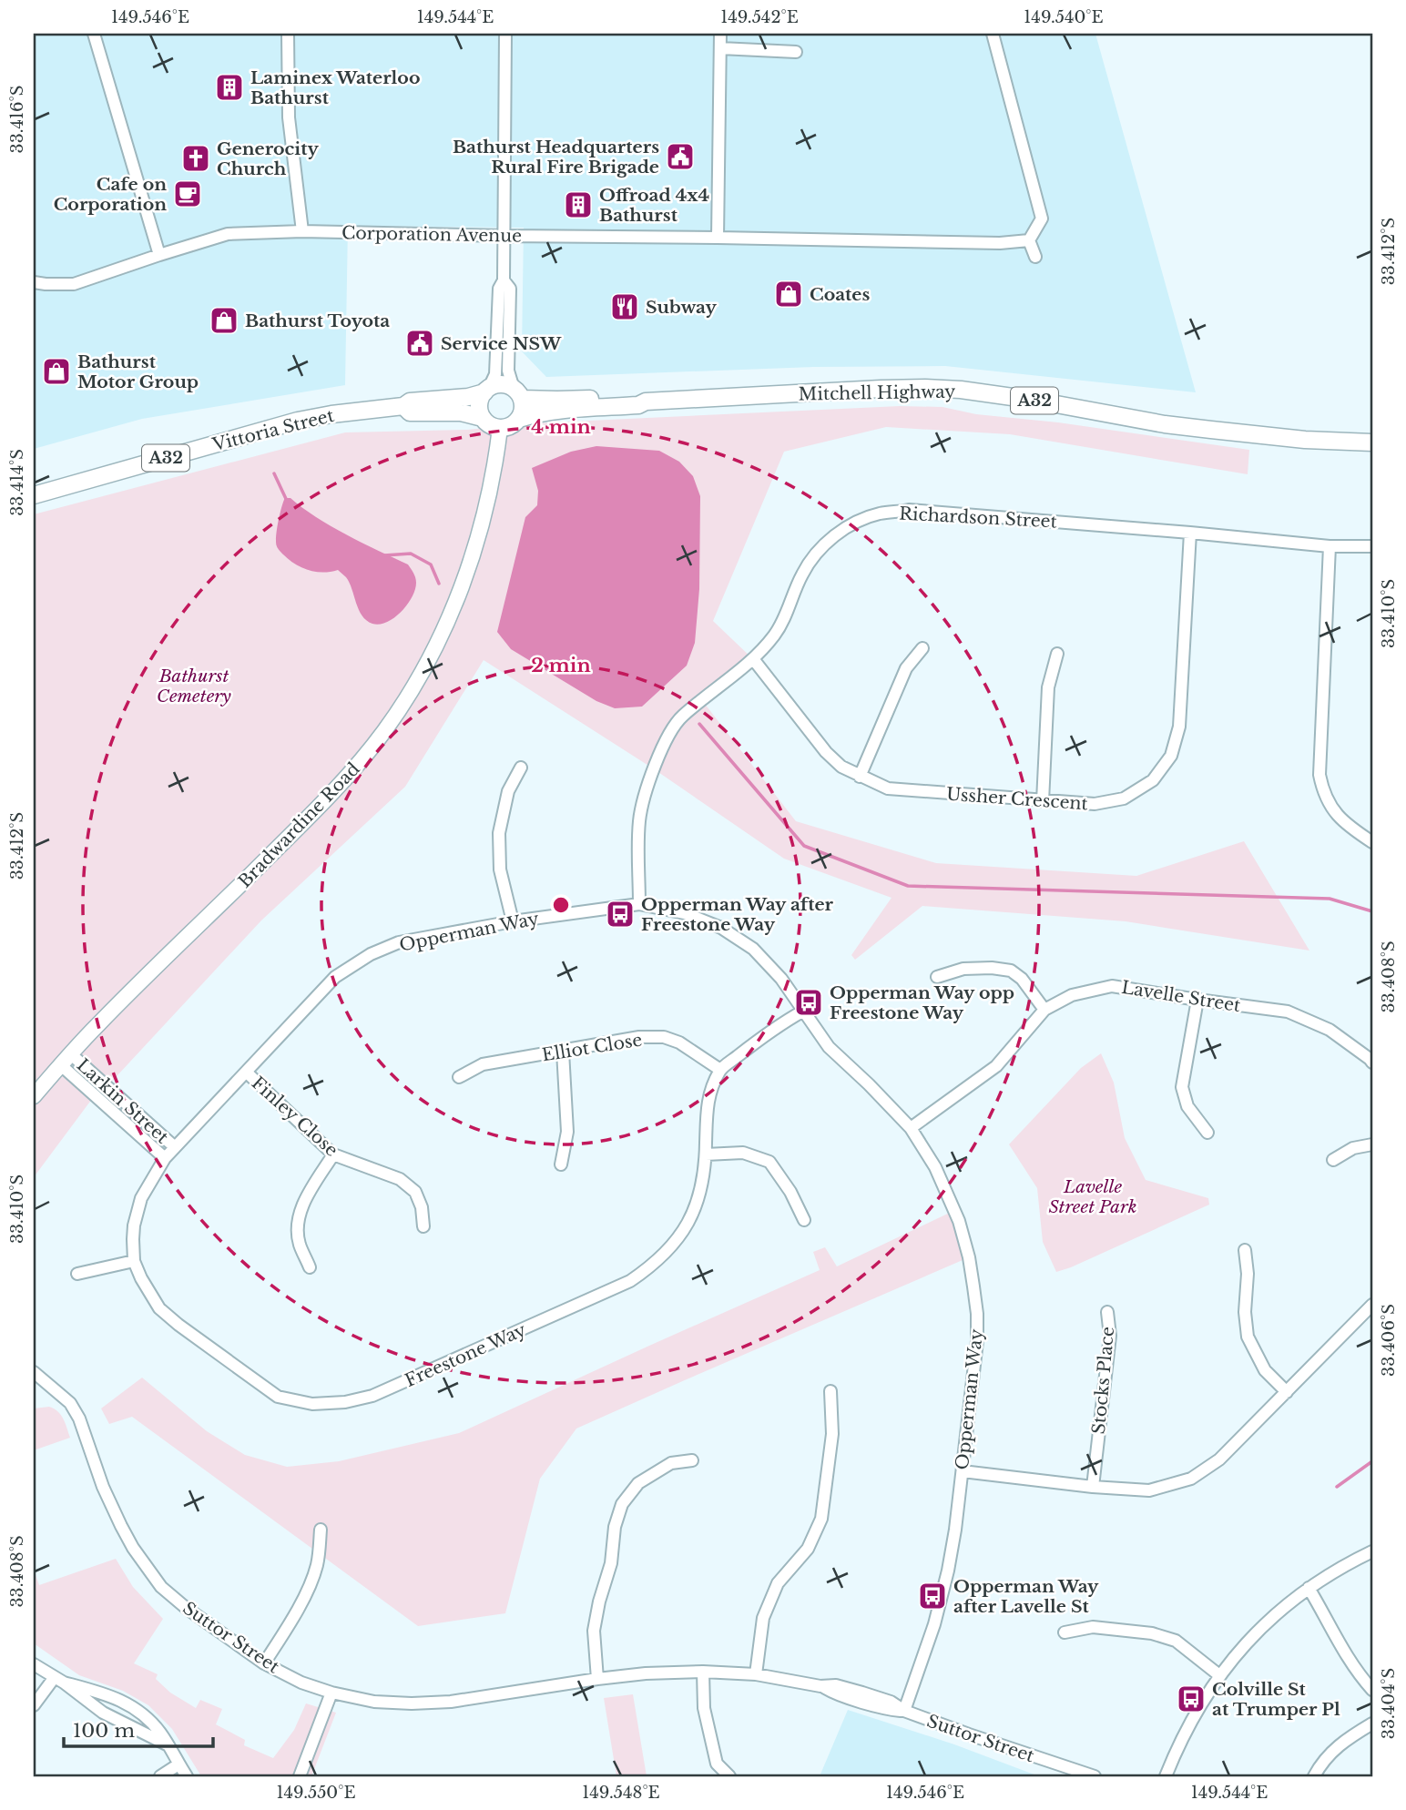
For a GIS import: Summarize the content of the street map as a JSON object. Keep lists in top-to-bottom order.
{
  "streets": {
    "highway": ["Mitchell Highway", "A32", "Vittoria Street"],
    "main road": ["Bradwardine Road"],
    "street": [
      "Corporation Avenue",
      "Richardson Street",
      "Ussher Crescent",
      "Opperman Way",
      "Lavelle Street",
      "Elliot Close",
      "Larkin Street",
      "Finley Close",
      "Freestone Way",
      "Stocks Place",
      "Suttor Street"
    ]
  },
  "crossings": [
    ["Mitchell Highway", "A32"],
    ["Mitchell Highway", "Vittoria Street"],
    ["Mitchell Highway", "Bradwardine Road"],
    ["A32", "Vittoria Street"],
    ["A32", "Bradwardine Road"],
    ["Vittoria Street", "Bradwardine Road"],
    ["Richardson Street", "Ussher Crescent"],
    ["Richardson Street", "Opperman Way"],
    ["Bradwardine Road", "Larkin Street"],
    ["Opperman Way", "Lavelle Street"],
    ["Opperman Way", "Larkin Street"],
    ["Opperman Way", "Finley Close"],
    ["Opperman Way", "Freestone Way"],
    ["Opperman Way", "Suttor Street"],
    ["Elliot Close", "Freestone Way"],
    ["Larkin Street", "Freestone Way"]
  ],
  "parks": ["Bathurst Cemetery", "Lavelle Street Park"],
  "places": {
    "building": ["Laminex Waterloo Bathurst", "Offroad 4x4 Bathurst"],
    "public building": ["Bathurst Headquarters Rural Fire Brigade", "Service NSW"],
    "church": ["Generocity Church"],
    "cafe": ["Cafe on Corporation"],
    "shop": ["Coates", "Bathurst Toyota", "Bathurst Motor Group"],
    "restaurant": ["Subway"],
    "bus stop": [
      "Opperman Way after Freestone Way",
      "Opperman Way opp Freestone Way",
      "Opperman Way after Lavelle St",
      "Colville St at Trumper Pl"
    ]
  },
  "scale_bar": "100 m",
  "coordinates": [
    "149.546°E",
    "149.544°E",
    "149.542°E",
    "149.540°E",
    "33.416°S",
    "33.412°S",
    "33.414°S",
    "33.410°S",
    "33.408°S",
    "33.406°S",
    "33.404°S",
    "149.550°E",
    "149.548°E"
  ],
  "rings": ["4 min", "2 min"]
}
